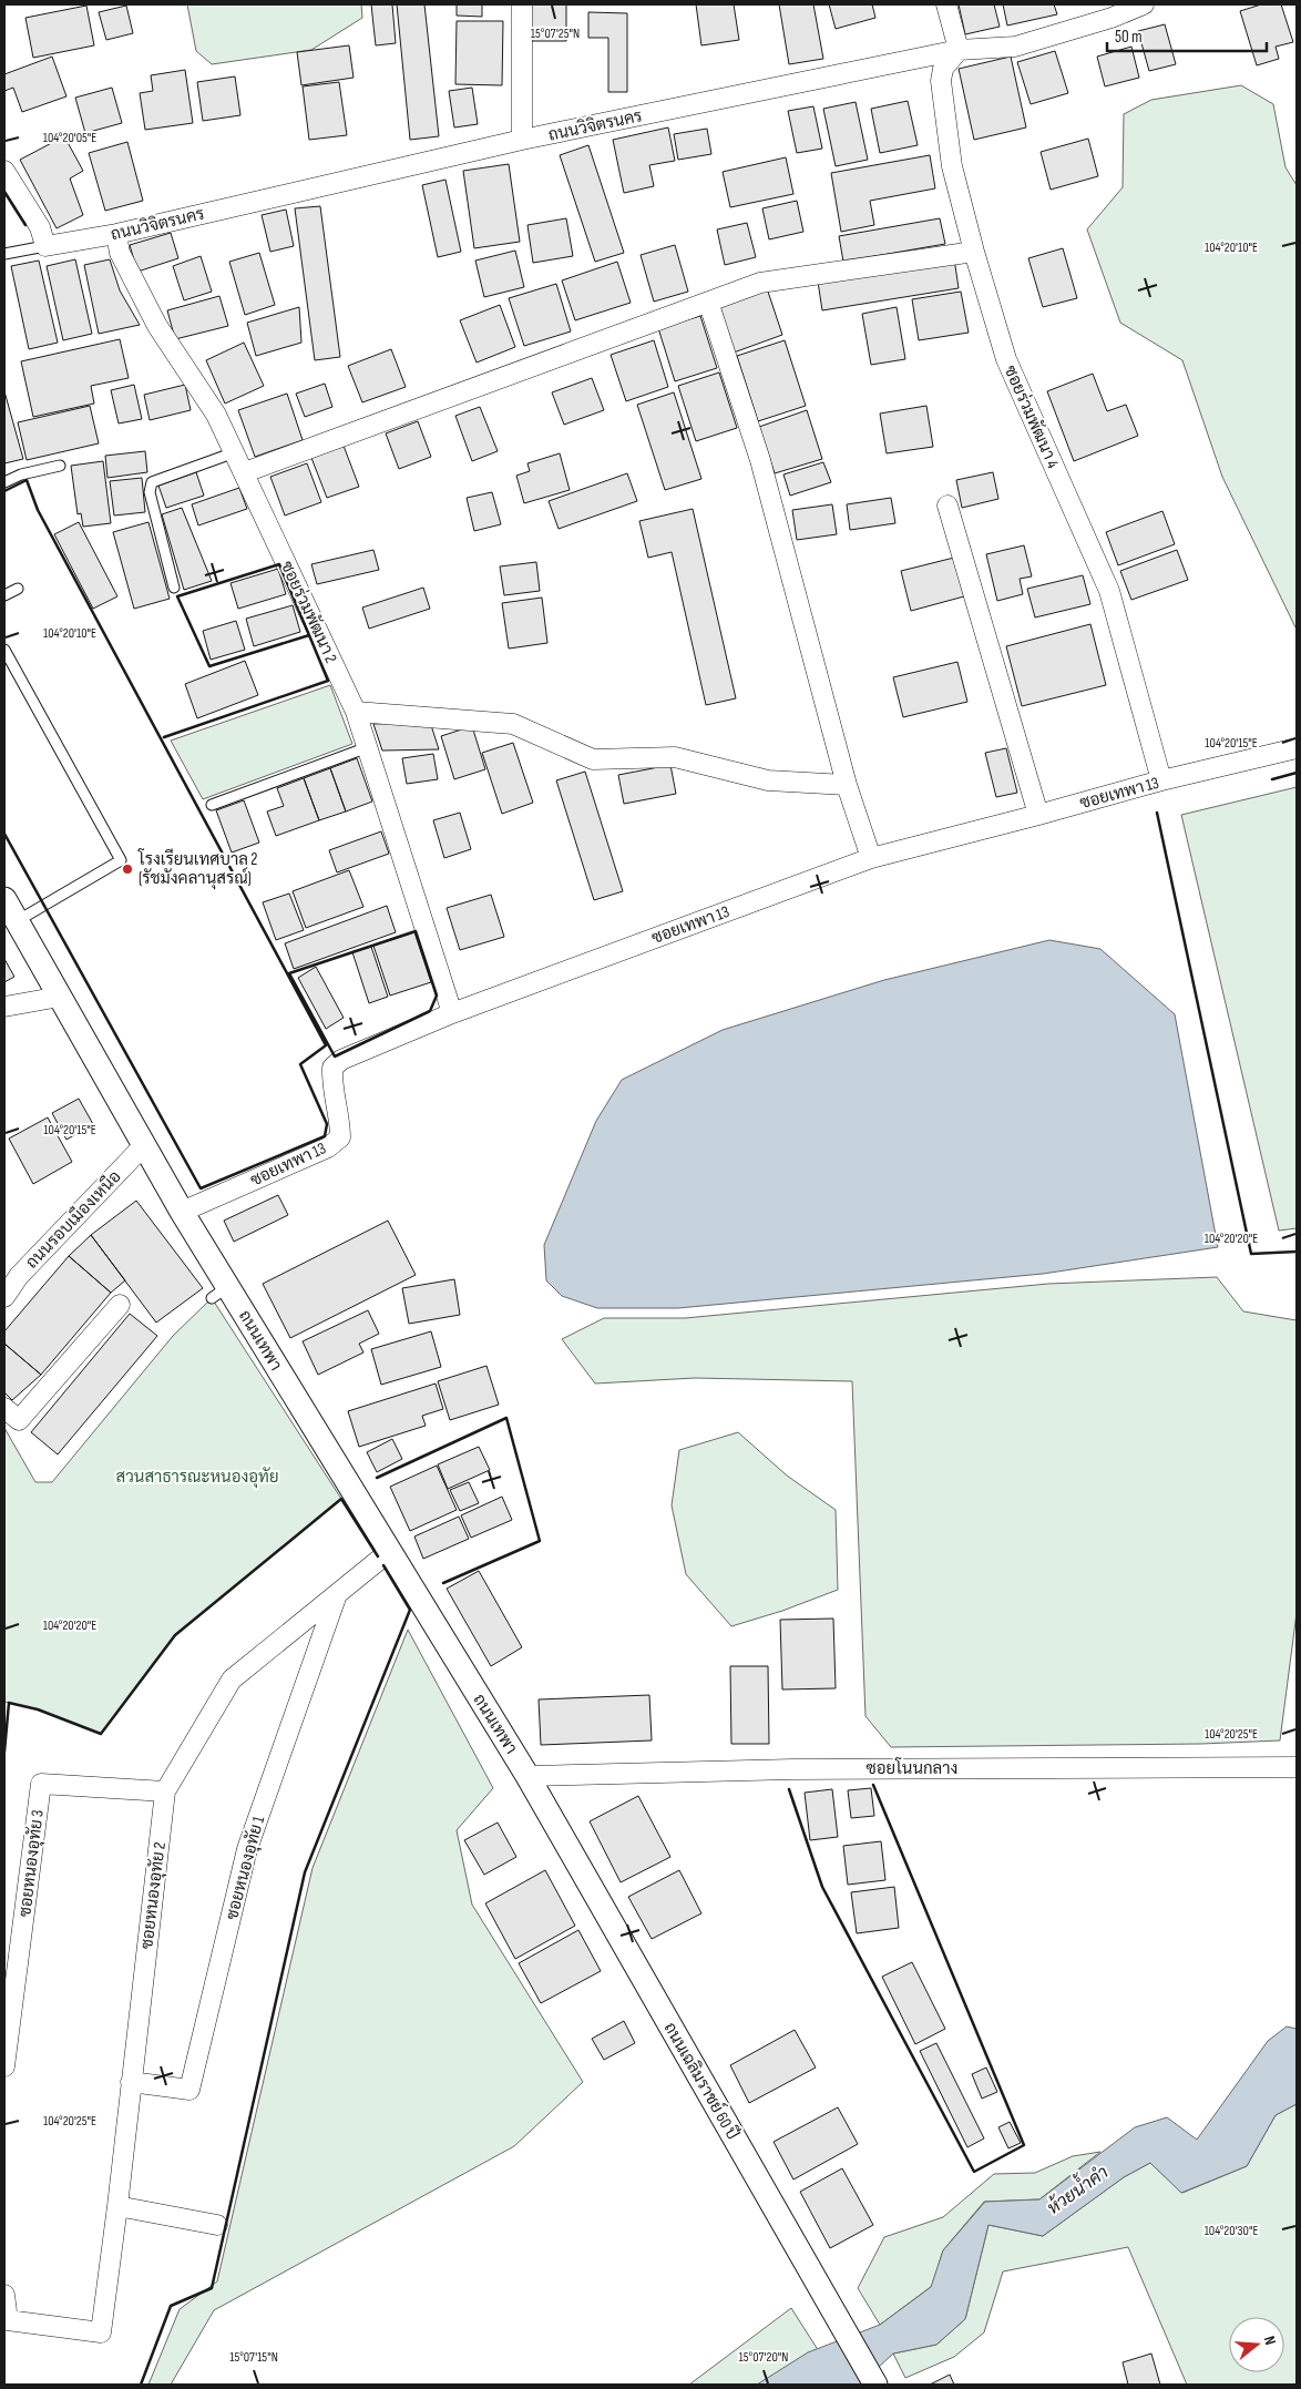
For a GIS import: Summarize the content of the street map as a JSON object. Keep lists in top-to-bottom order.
{
  "streets": {
    "street": [
      "ถนนวิจิตรนคร",
      "ซอยร่วมพัฒนา 4",
      "ซอยร่วมพัฒนา 2",
      "ซอยเทพา 13",
      "ถนนรอบเมืองเหนือ",
      "ถนนเทพา",
      "ซอยโนนกลาง",
      "ซอยหนองอุทัย 3",
      "ซอยหนองอุทัย 1",
      "ซอยหนองอุทัย 2",
      "ถนนเฉลิมราชย์ 60 ปี"
    ]
  },
  "crossings": [
    ["ถนนวิจิตรนคร", "ซอยร่วมพัฒนา 4"],
    ["ถนนวิจิตรนคร", "ซอยร่วมพัฒนา 2"],
    ["ซอยร่วมพัฒนา 4", "ซอยเทพา 13"],
    ["ซอยร่วมพัฒนา 2", "ซอยเทพา 13"],
    ["ซอยเทพา 13", "ถนนเทพา"],
    ["ถนนรอบเมืองเหนือ", "ถนนเทพา"],
    ["ถนนเทพา", "ซอยโนนกลาง"],
    ["ถนนเทพา", "ซอยหนองอุทัย 2"],
    ["ถนนเทพา", "ถนนเฉลิมราชย์ 60 ปี"],
    ["ซอยโนนกลาง", "ถนนเฉลิมราชย์ 60 ปี"],
    ["ซอยหนองอุทัย 3", "ซอยหนองอุทัย 2"],
    ["ซอยหนองอุทัย 1", "ซอยหนองอุทัย 2"]
  ],
  "water": ["ห้วยน้ำคำ"],
  "parks": ["สวนสาธารณะหนองอุทัย"],
  "places": ["โรงเรียนเทศบาล 2 (รัชมังคลานุสรณ์)"],
  "scale_bar": "50 m",
  "north": "right",
  "coordinates": [
    "15°07'25\"N",
    "104°20'05\"E",
    "104°20'10\"E",
    "104°20'15\"E",
    "104°20'20\"E",
    "104°20'25\"E",
    "104°20'30\"E",
    "15°07'15\"N",
    "15°07'20\"N"
  ]
}
